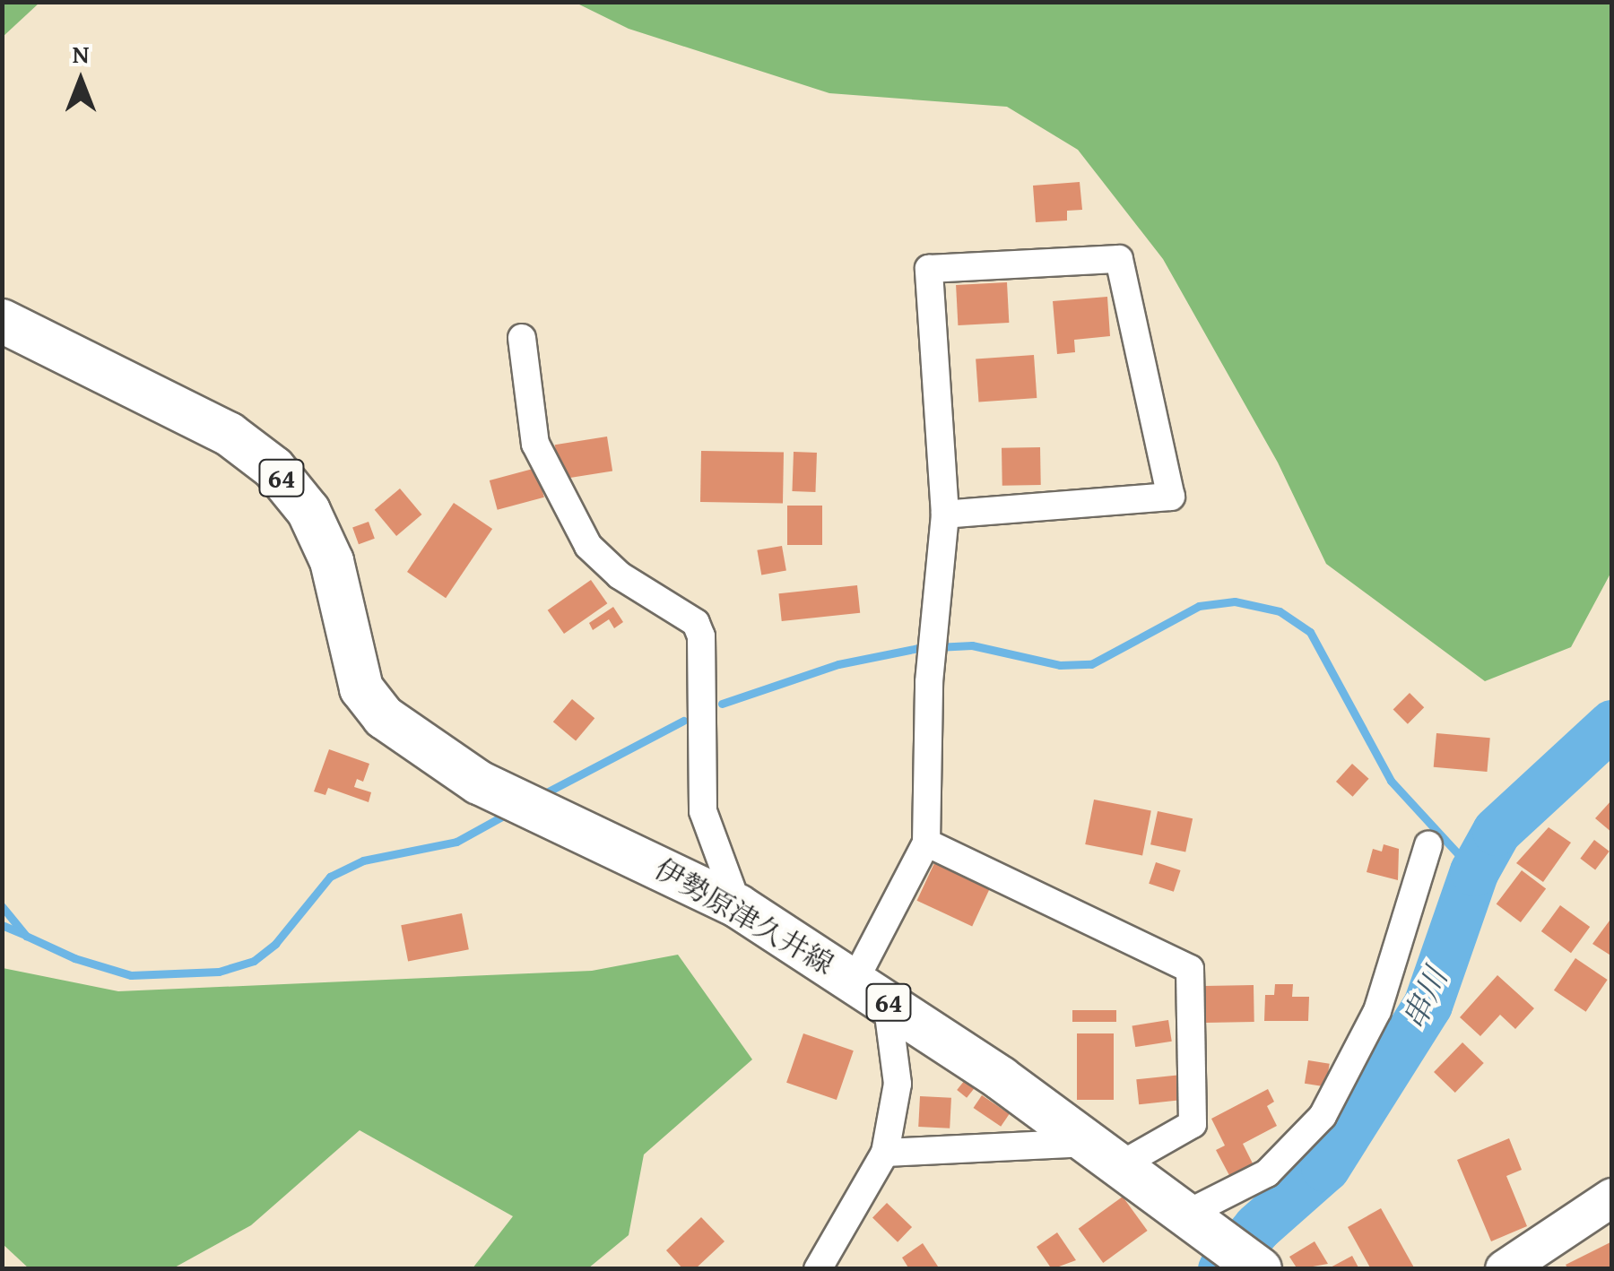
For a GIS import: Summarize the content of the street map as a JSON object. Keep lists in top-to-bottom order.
{
  "streets": {
    "main road": ["64", "伊勢原津久井線"]
  },
  "water": ["串川"],
  "north": "top"
}
